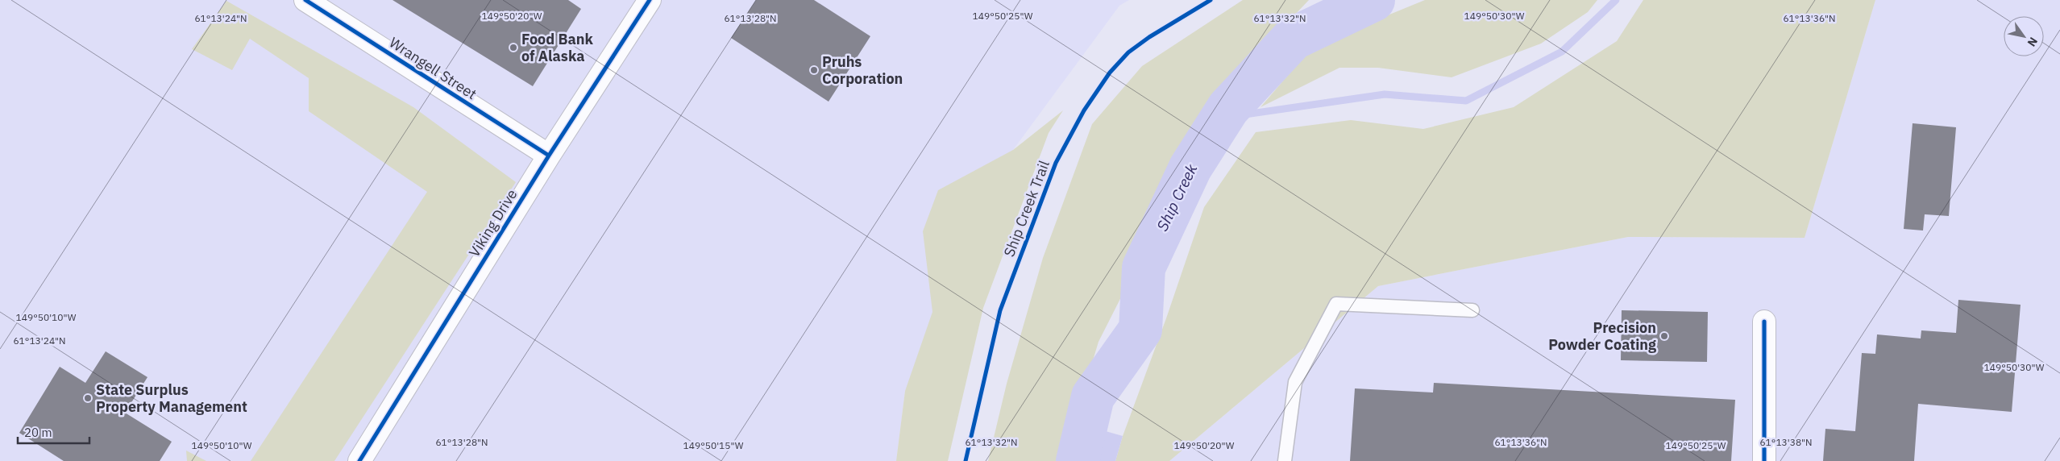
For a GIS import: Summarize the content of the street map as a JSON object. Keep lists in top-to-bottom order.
{
  "streets": {
    "street": ["Wrangell Street", "Viking Drive"],
    "cycle path": ["Ship Creek Trail"]
  },
  "crossings": [
    ["Wrangell Street", "Viking Drive"]
  ],
  "water": ["Ship Creek"],
  "places": [
    "Food Bank of Alaska",
    "Pruhs Corporation",
    "Precision Powder Coating",
    "State Surplus Property Management"
  ],
  "scale_bar": "20 m",
  "north": "bottom right",
  "coordinates": [
    "149°50'20\"W",
    "149°50'25\"W",
    "149°50'30\"W",
    "61°13'24\"N",
    "61°13'36\"N",
    "61°13'28\"N",
    "61°13'32\"N",
    "149°50'10\"W",
    "61°13'38\"N",
    "149°50'15\"W"
  ]
}
